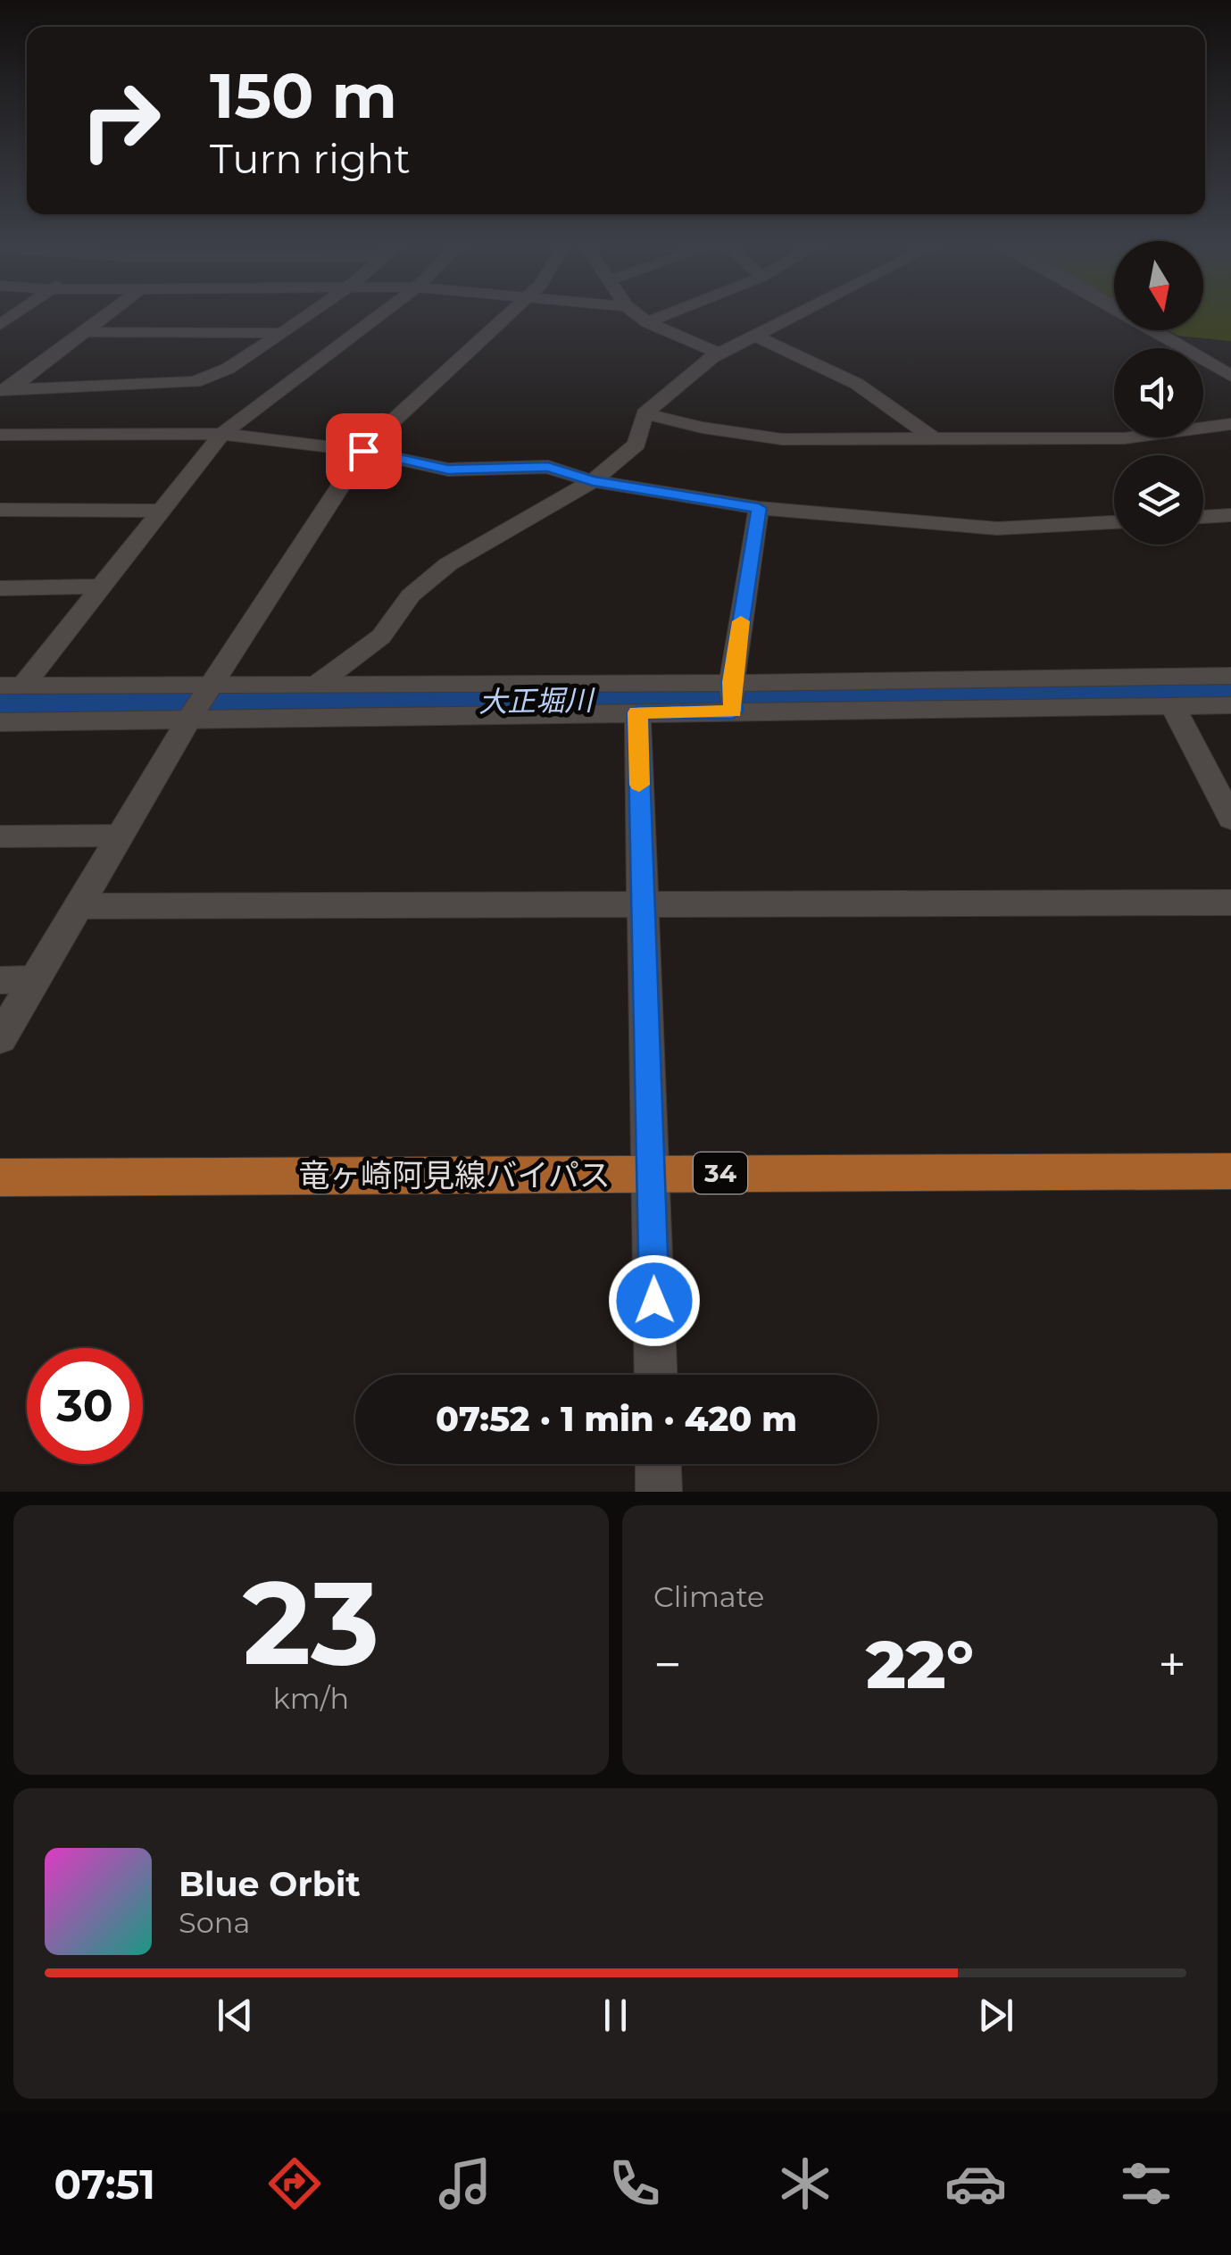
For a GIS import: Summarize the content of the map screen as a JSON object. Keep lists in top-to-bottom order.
{
  "streets": {
    "main road": ["34", "竜ヶ崎阿見線バイパス"]
  },
  "water": ["大正堀川"],
  "north": "bottom",
  "page": {
    "turn": ["150 m", "Turn right"],
    "limit": "30",
    "trip": "07:52 · 1 min · 420 m",
    "tile": [
      ["23", "km/h"],
      "Climate"
    ],
    "heat": ["−", "22°", "+"],
    "song": ["Blue Orbit", "Sona"],
    "tabs": "07:51"
  }
}
